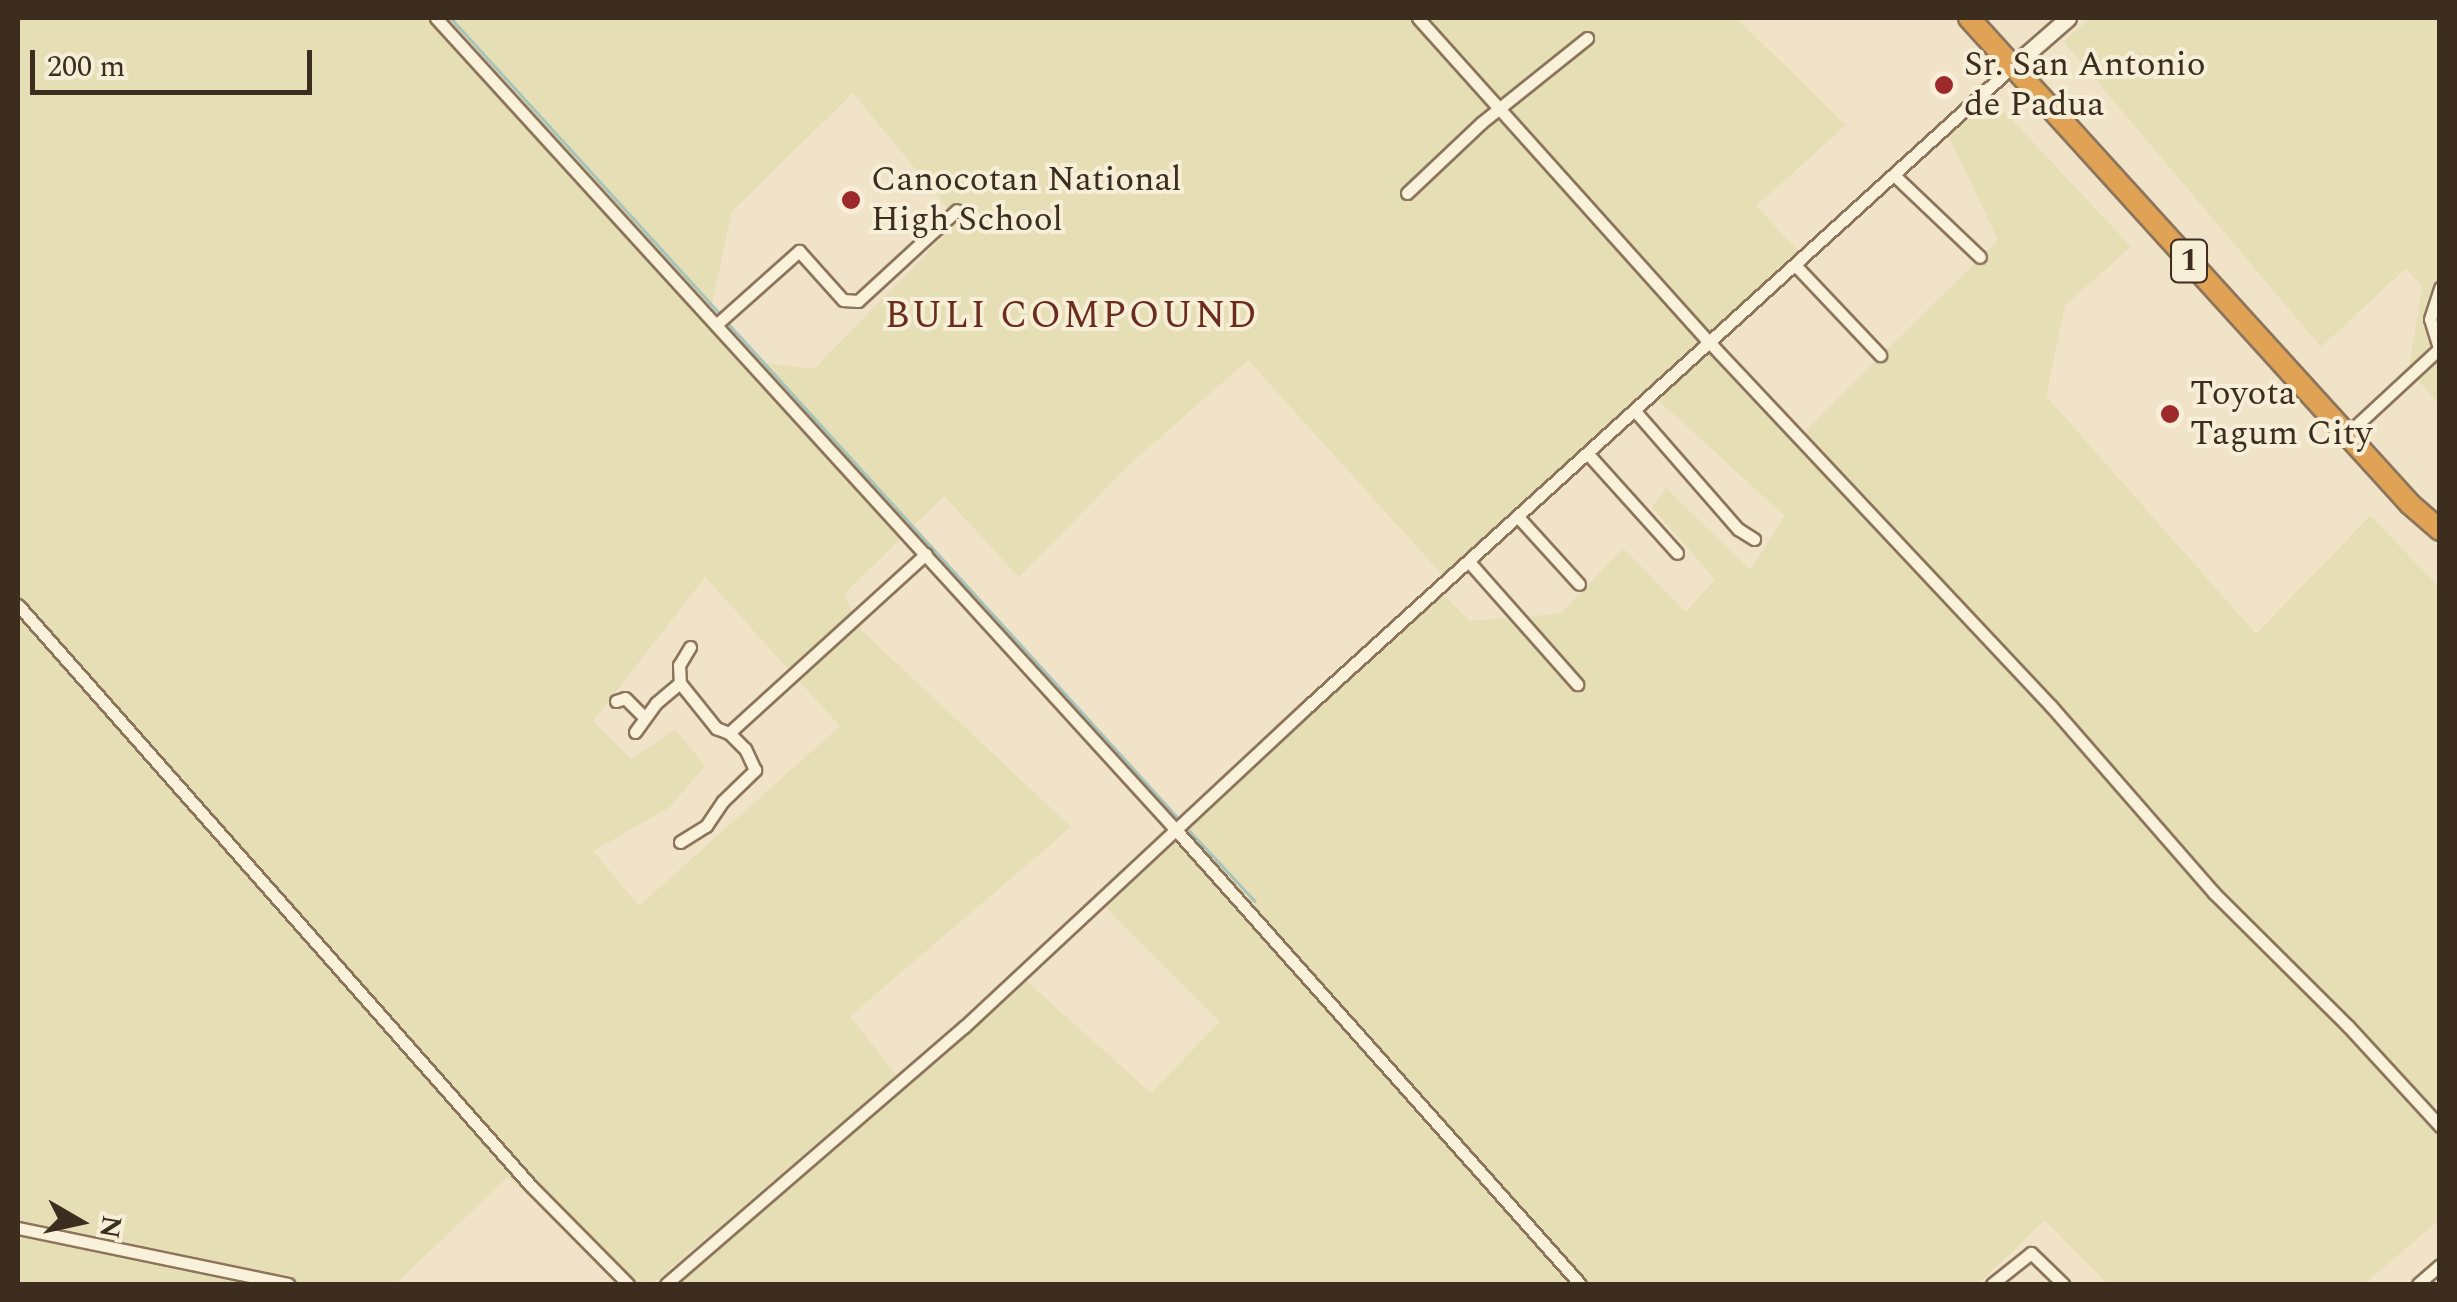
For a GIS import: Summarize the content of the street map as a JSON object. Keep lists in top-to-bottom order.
{
  "streets": {
    "highway": ["1"]
  },
  "districts": ["BULI COMPOUND"],
  "places": ["Sr. San Antonio de Padua", "Canocotan National High School", "Toyota Tagum City"],
  "scale_bar": "200 m",
  "north": "right"
}
